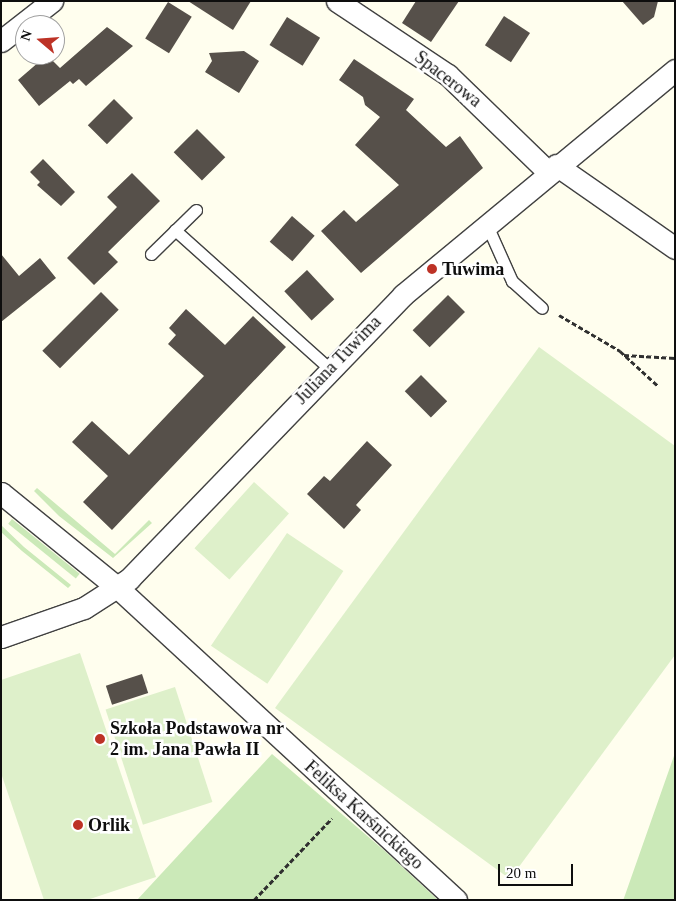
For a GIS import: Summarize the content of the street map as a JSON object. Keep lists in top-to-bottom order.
{
  "streets": {
    "street": ["Spacerowa", "Juliana Tuwima", "Feliksa Karśnickiego"]
  },
  "crossings": [
    ["Spacerowa", "Juliana Tuwima"],
    ["Juliana Tuwima", "Feliksa Karśnickiego"]
  ],
  "places": ["Tuwima", "Szkoła Podstawowa nr 2 im. Jana Pawła II", "Orlik"],
  "scale_bar": "20 m",
  "north": "left"
}
